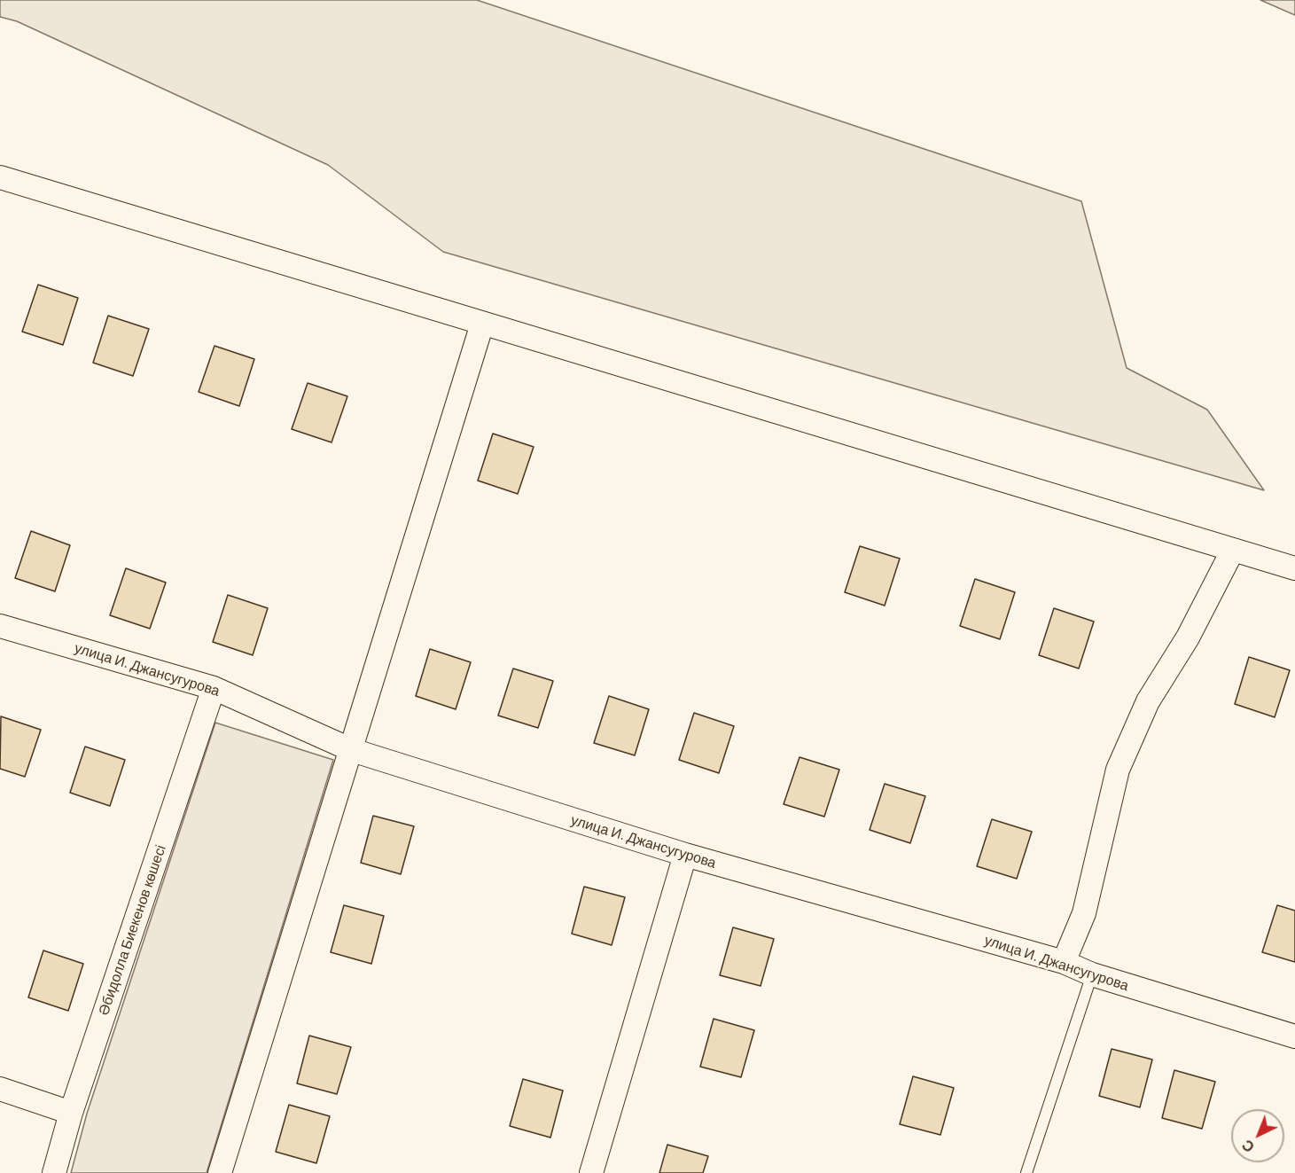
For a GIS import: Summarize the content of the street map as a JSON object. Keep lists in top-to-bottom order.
{
  "streets": {
    "street": ["улица И. Джансугурова", "Әбидолла Биекенов көшесі"]
  },
  "crossings": [
    ["улица И. Джансугурова", "Әбидолла Биекенов көшесі"]
  ],
  "north": "bottom left"
}
